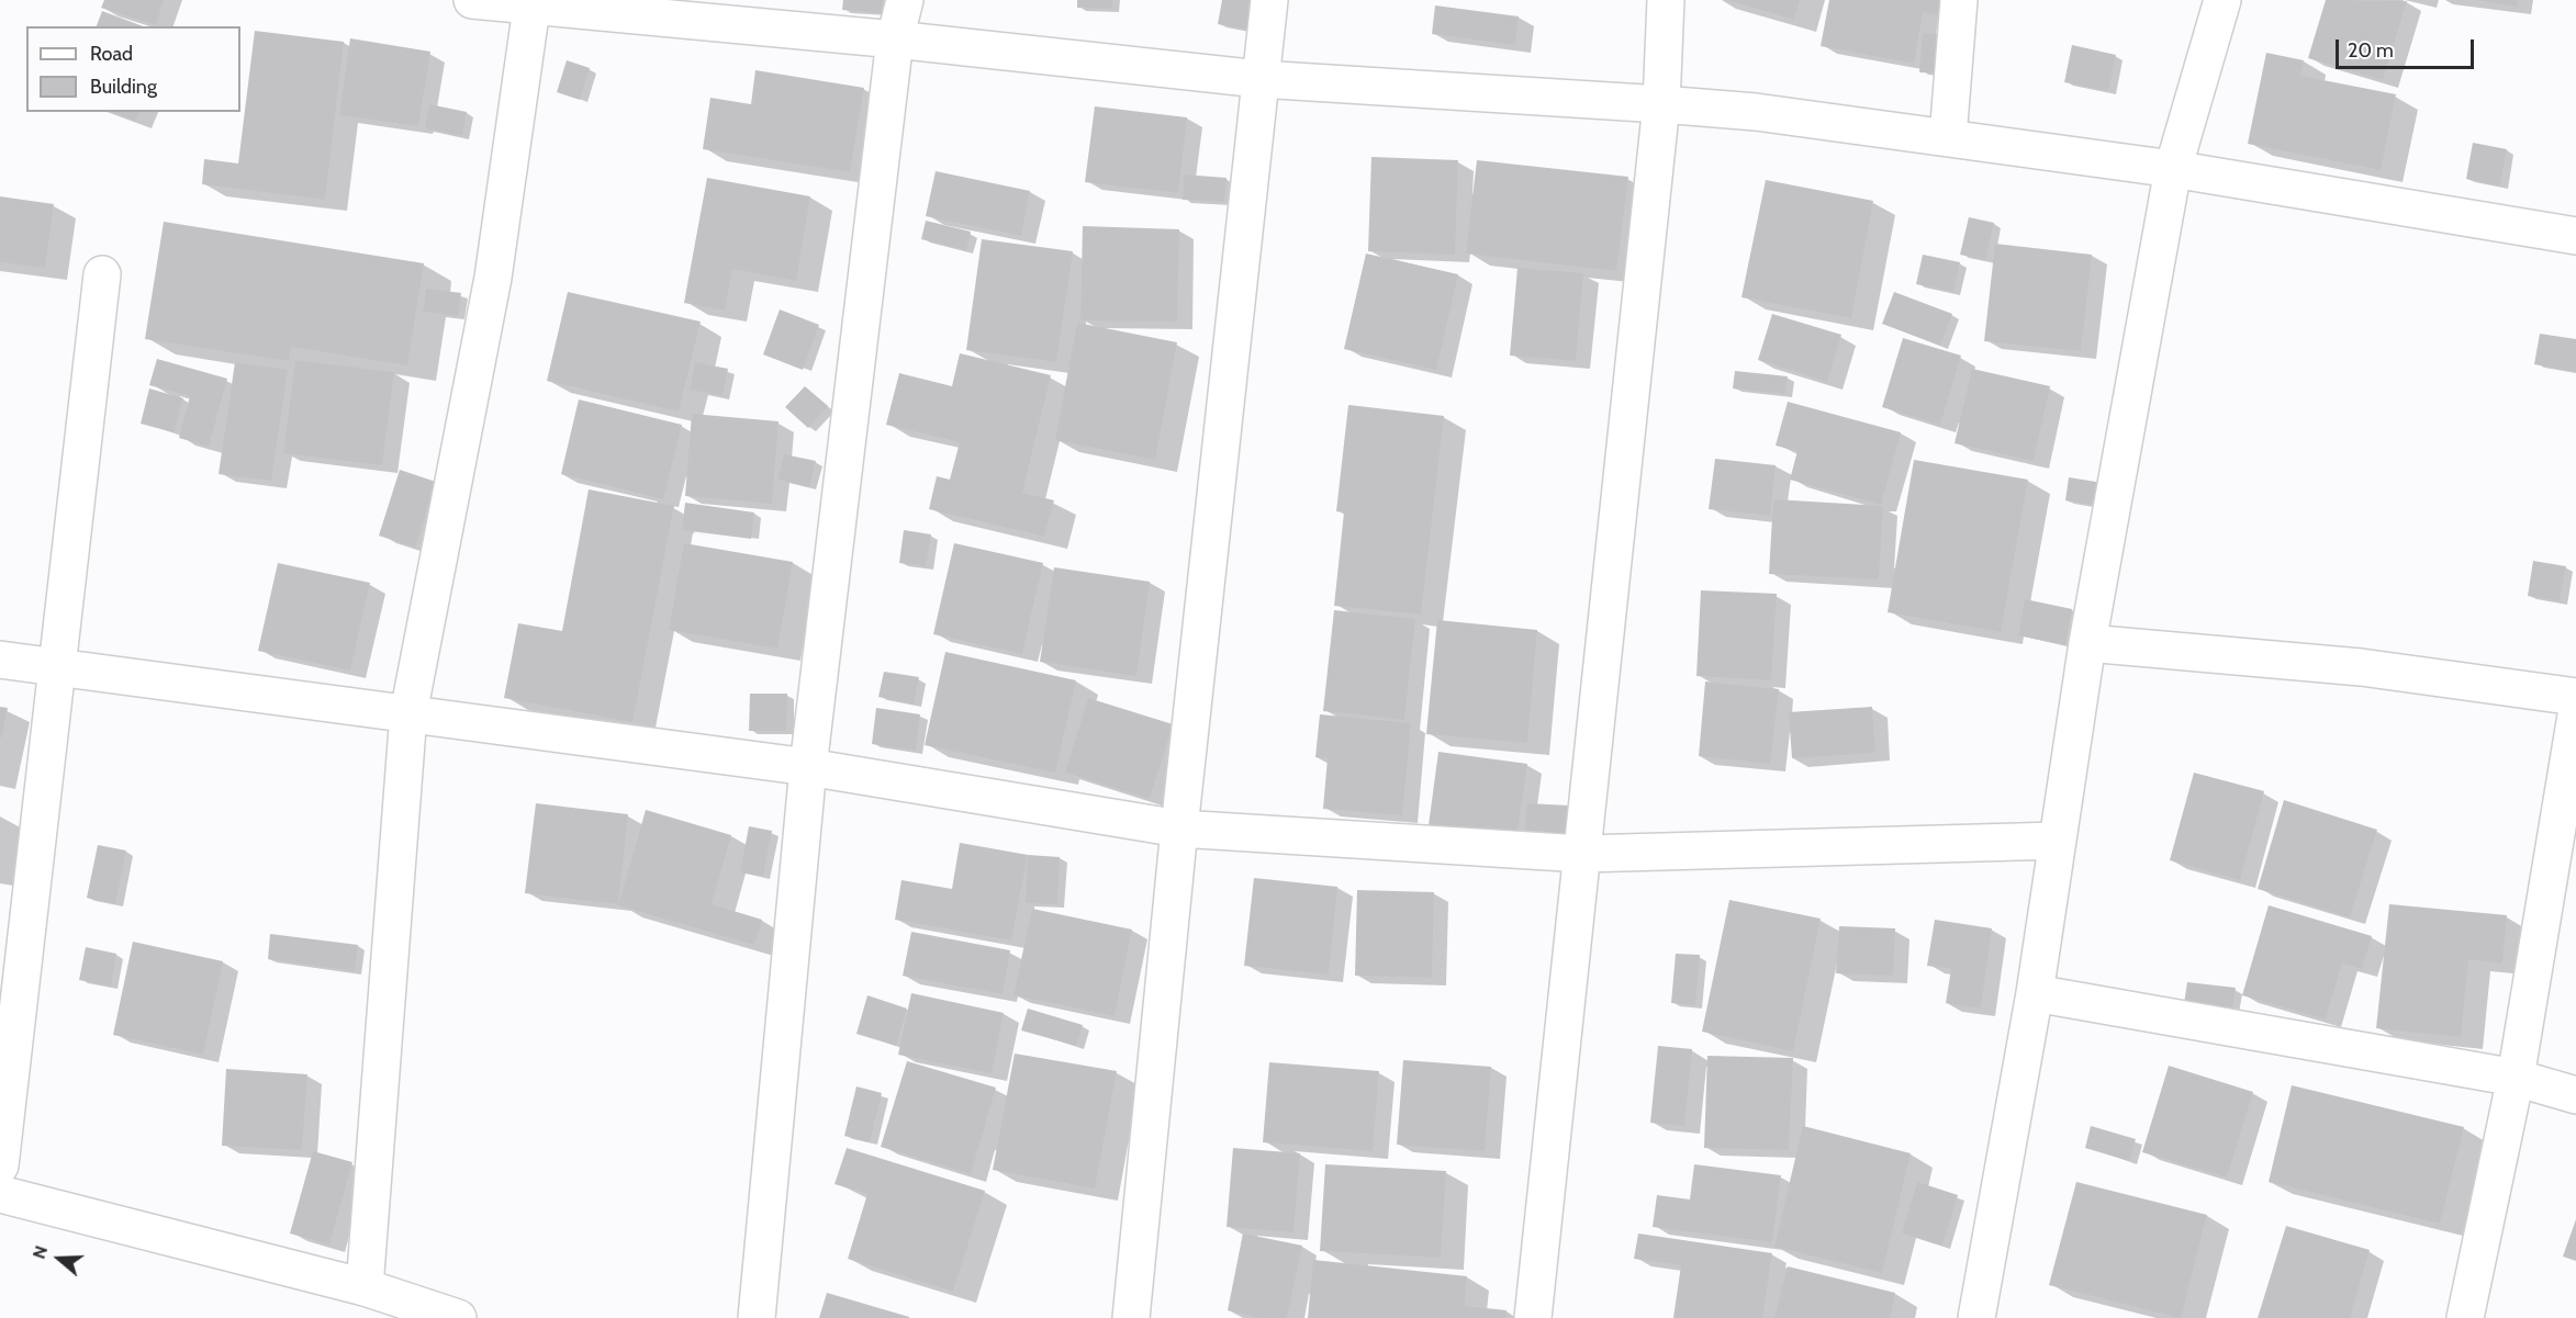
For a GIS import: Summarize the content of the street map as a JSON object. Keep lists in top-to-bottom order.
{
  "legend": ["Road", "Building"],
  "scale_bar": "20 m",
  "north": "left"
}
